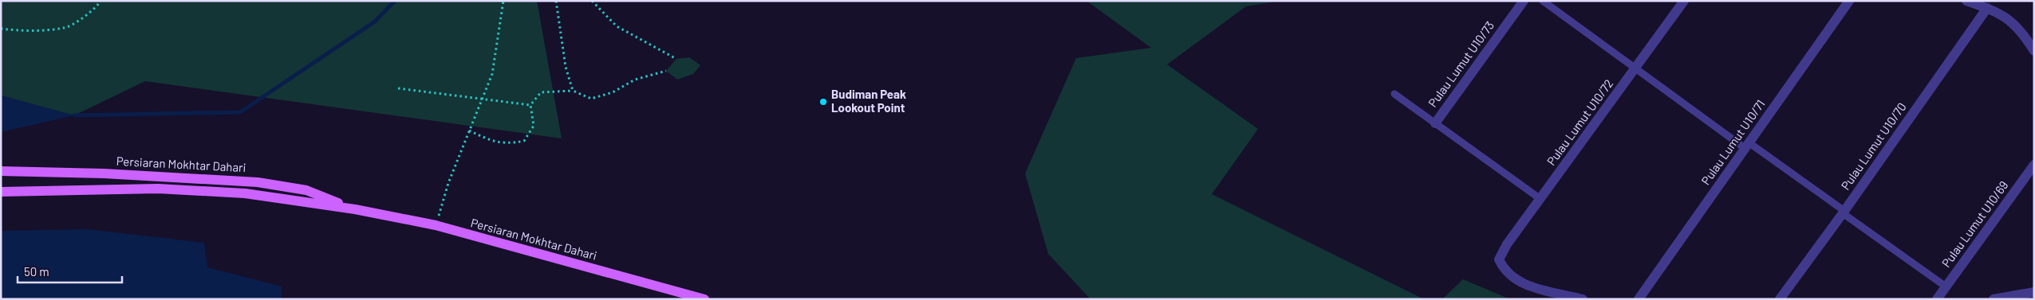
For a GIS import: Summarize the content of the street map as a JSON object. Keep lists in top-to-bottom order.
{
  "streets": {
    "main road": ["Persiaran Mokhtar Dahari"],
    "street": [
      "Pulau Lumut U10/73",
      "Pulau Lumut U10/72",
      "Pulau Lumut U10/71",
      "Pulau Lumut U10/70",
      "Pulau Lumut U10/69"
    ]
  },
  "places": ["Budiman Peak Lookout Point"],
  "scale_bar": "50 m"
}
